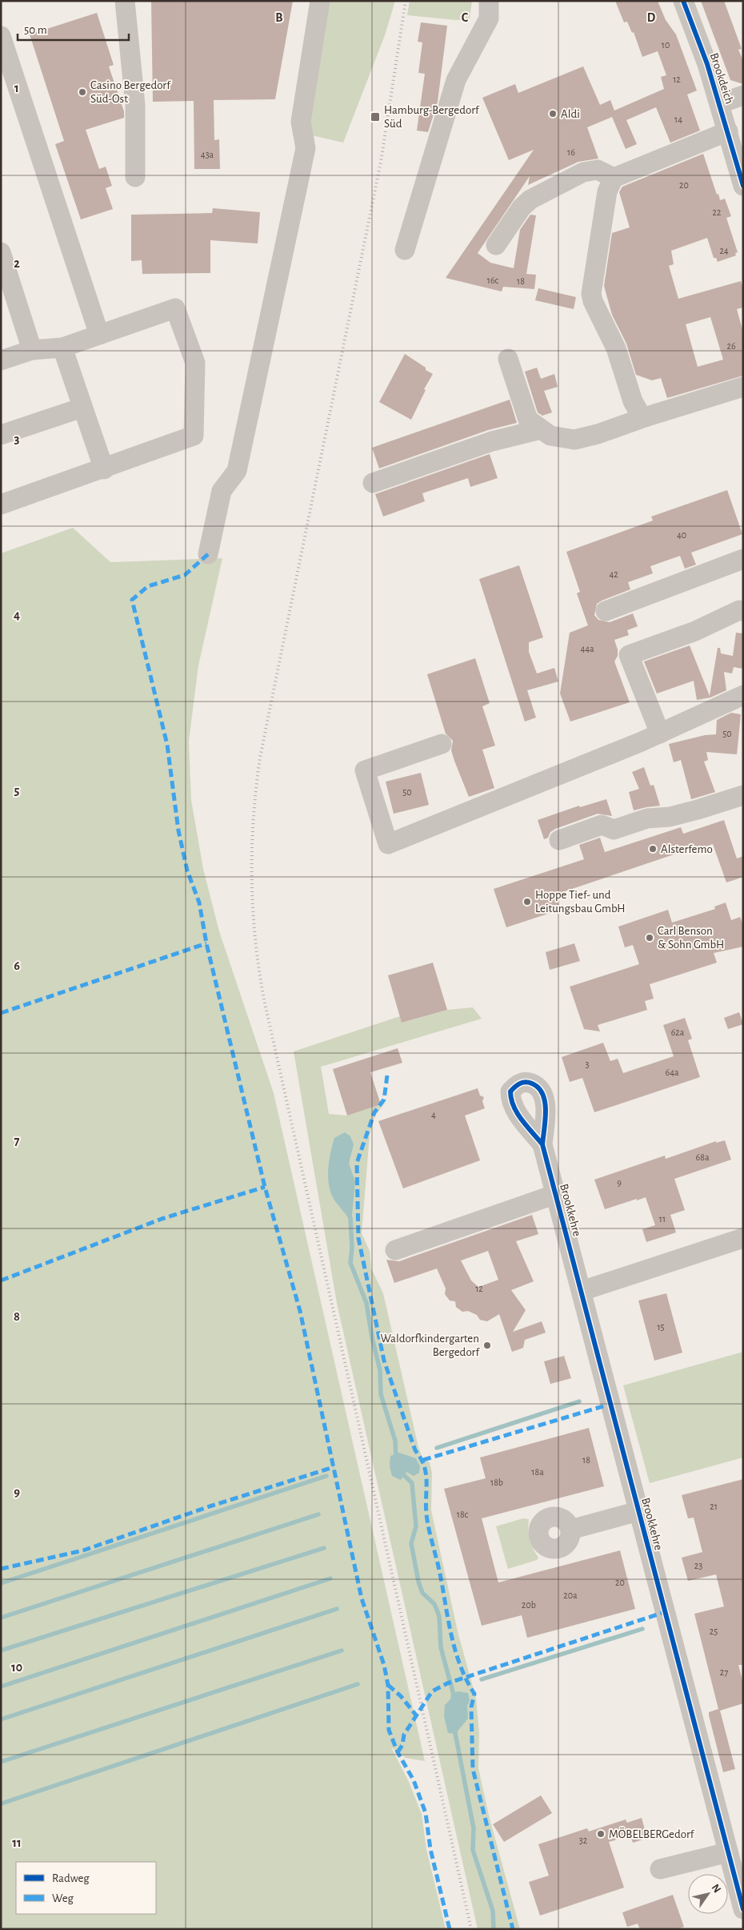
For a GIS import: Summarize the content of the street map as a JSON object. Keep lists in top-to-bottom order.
{
  "streets": {
    "street": ["Brookdeich", "Brookkehre"]
  },
  "places": {
    "other": [
      "Casino Bergedorf Süd-Ost",
      "Aldi",
      "Alsterfemo",
      "Hoppe Tief- und Leitungsbau GmbH",
      "Carl Benson & Sohn GmbH",
      "Waldorfkindergarten Bergedorf",
      "MÖBELBERGedorf"
    ],
    "transit": ["Hamburg-Bergedorf Süd"]
  },
  "house_numbers": [
    "10",
    "12",
    "14",
    "16",
    "43a",
    "20",
    "22",
    "24",
    "16c",
    "18",
    "26",
    "40",
    "42",
    "44a",
    "50",
    "50",
    "62a",
    "3",
    "64a",
    "4",
    "68a",
    "9",
    "11",
    "12",
    "15",
    "18",
    "18a",
    "18b",
    "21",
    "18c",
    "23",
    "20",
    "20a",
    "20b",
    "25",
    "27",
    "32"
  ],
  "legend": ["Radweg", "Weg"],
  "scale_bar": "50 m",
  "north": "top right",
  "grid": {
    "columns": ["B", "C", "D"],
    "rows": [
      "1",
      "2",
      "3",
      "4",
      "5",
      "6",
      "7",
      "8",
      "9",
      "10",
      "11"
    ]
  }
}
